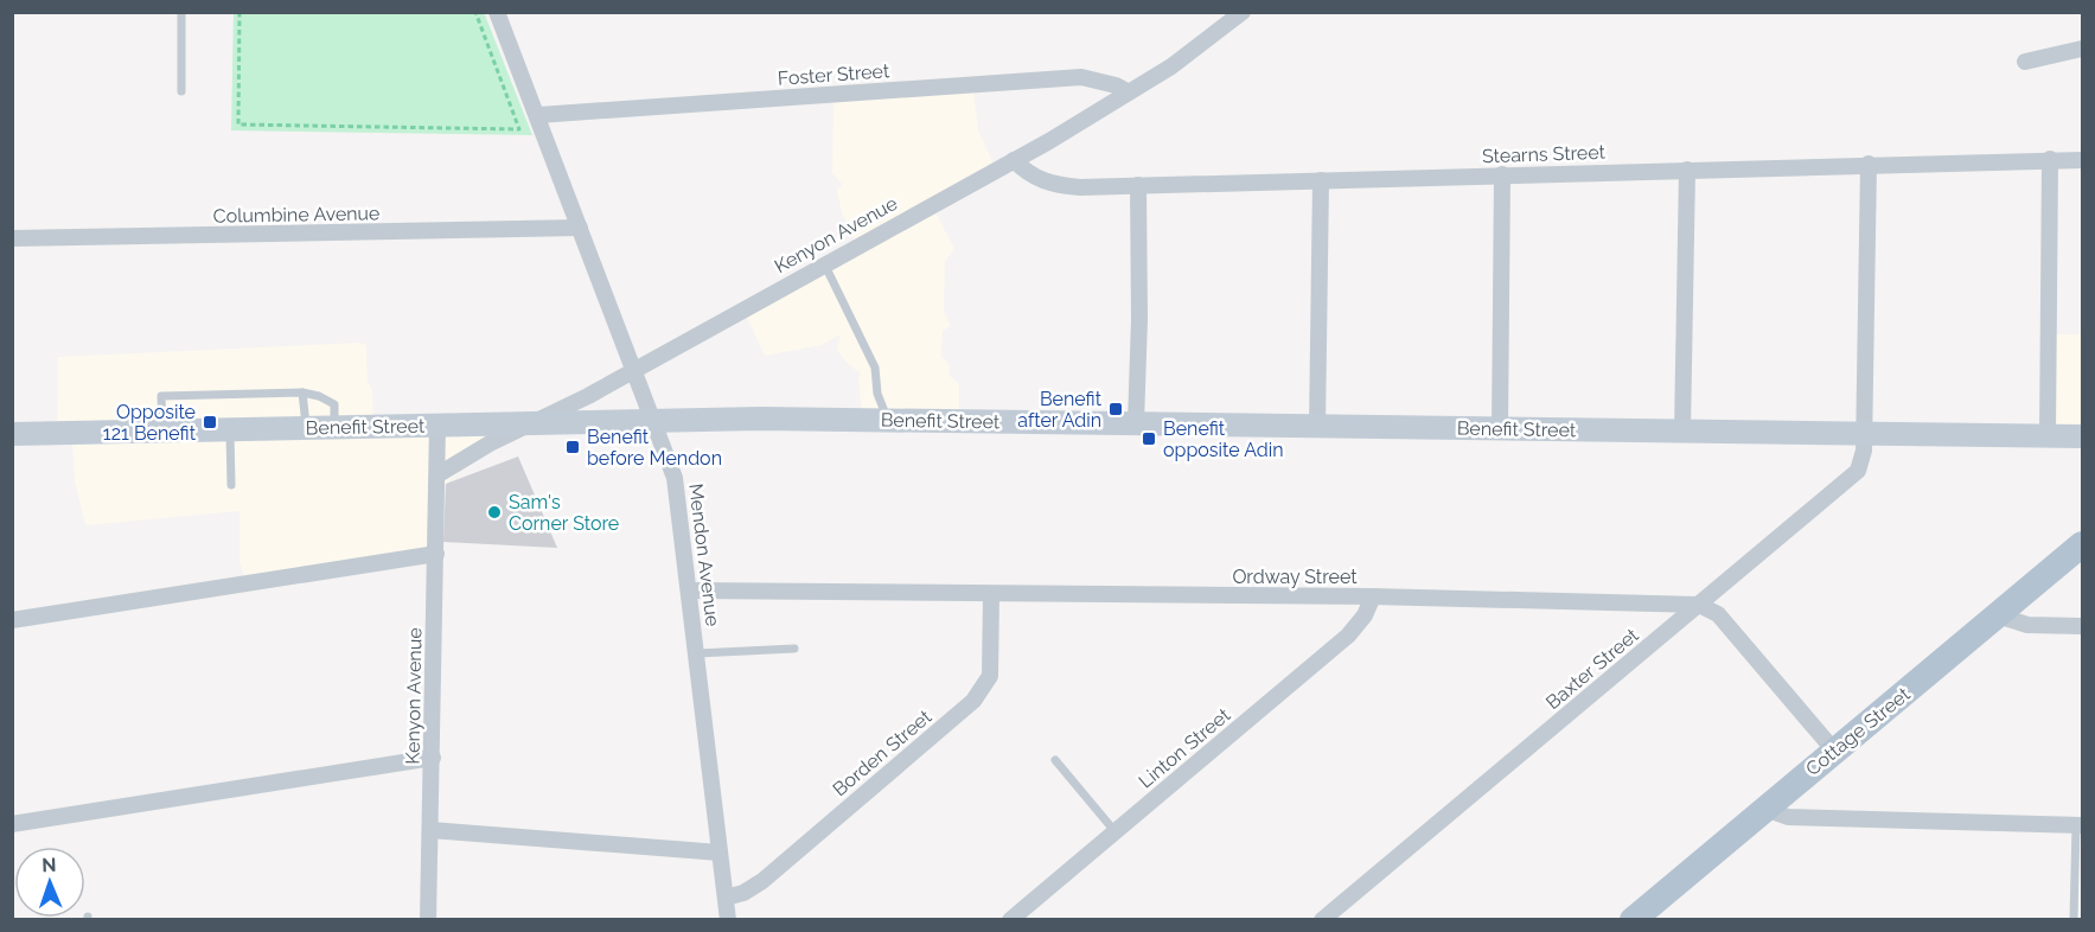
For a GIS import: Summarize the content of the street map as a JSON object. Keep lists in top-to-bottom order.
{
  "streets": {
    "main road": ["Cottage Street"],
    "street": [
      "Foster Street",
      "Stearns Street",
      "Columbine Avenue",
      "Kenyon Avenue",
      "Benefit Street",
      "Mendon Avenue",
      "Ordway Street",
      "Baxter Street",
      "Linton Street",
      "Borden Street"
    ]
  },
  "crossings": [
    ["Foster Street", "Kenyon Avenue"],
    ["Foster Street", "Mendon Avenue"],
    ["Stearns Street", "Kenyon Avenue"],
    ["Stearns Street", "Baxter Street"],
    ["Columbine Avenue", "Mendon Avenue"],
    ["Kenyon Avenue", "Benefit Street"],
    ["Kenyon Avenue", "Mendon Avenue"],
    ["Benefit Street", "Mendon Avenue"],
    ["Benefit Street", "Baxter Street"],
    ["Mendon Avenue", "Ordway Street"],
    ["Mendon Avenue", "Borden Street"],
    ["Ordway Street", "Baxter Street"],
    ["Ordway Street", "Linton Street"],
    ["Ordway Street", "Borden Street"]
  ],
  "places": {
    "transit": [
      "Benefit after Adin",
      "Opposite 121 Benefit",
      "Benefit opposite Adin",
      "Benefit before Mendon"
    ],
    "other": ["Sam's Corner Store"]
  },
  "north": "top"
}
